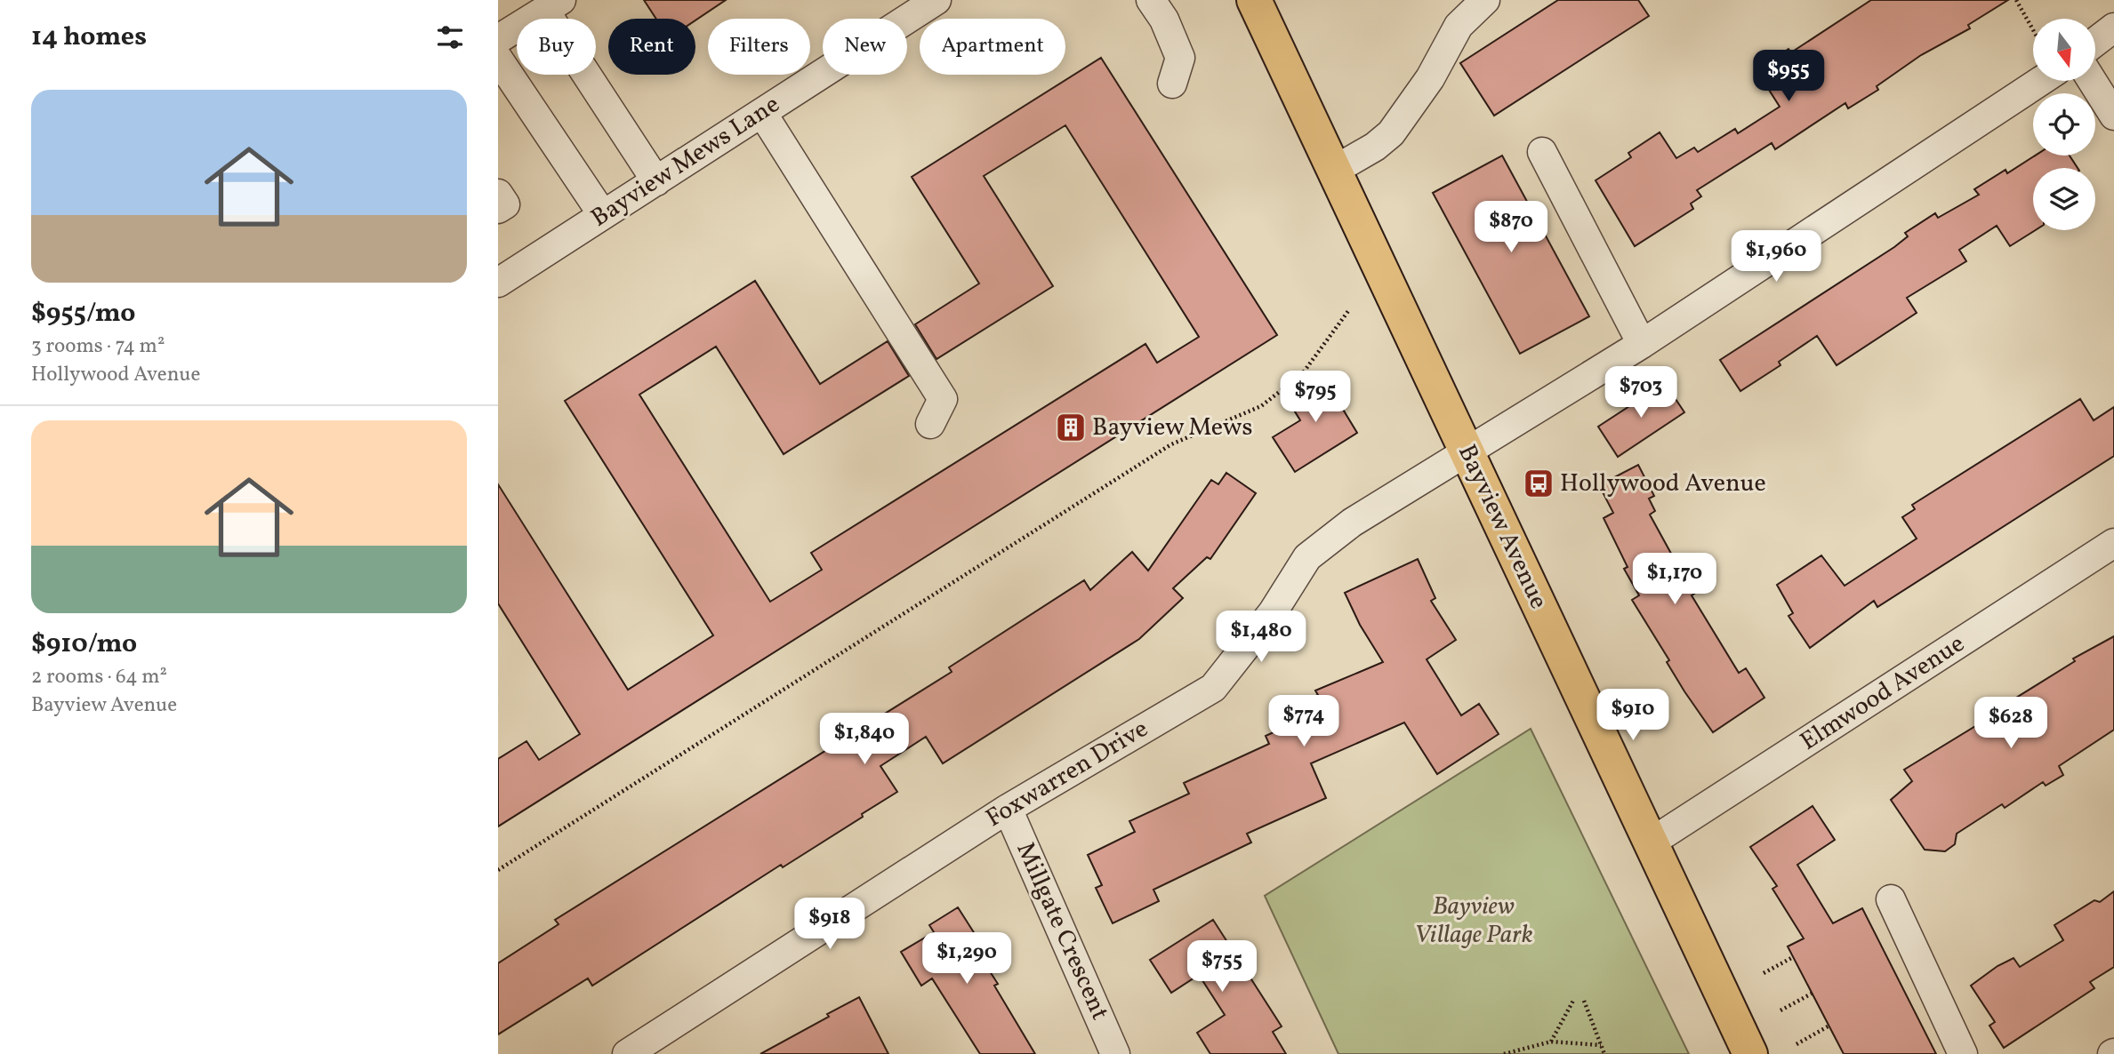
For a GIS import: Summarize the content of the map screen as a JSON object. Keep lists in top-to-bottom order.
{
  "streets": {
    "main road": ["Bayview Avenue"],
    "street": [
      "Bayview Mews Lane",
      "Elmwood Avenue",
      "Foxwarren Drive",
      "Millgate Crescent"
    ]
  },
  "crossings": [
    ["Bayview Avenue", "Elmwood Avenue"],
    ["Bayview Avenue", "Foxwarren Drive"],
    ["Foxwarren Drive", "Millgate Crescent"]
  ],
  "parks": ["Bayview Village Park"],
  "places": {
    "building": ["Bayview Mews"],
    "bus stop": ["Hollywood Avenue"]
  },
  "north": "bottom",
  "page": {
    "heading": "14 homes",
    "chip": [
      "Buy",
      "Rent",
      "Filters",
      "New",
      "Apartment"
    ],
    "price": [
      "$955",
      "$870",
      "$1,960",
      "$703",
      "$795",
      "$1,170",
      "$1,480",
      "$910",
      "$774",
      "$628",
      "$1,840",
      "$918",
      "$1,290",
      "$755"
    ],
    "list": [
      {
        "name": "$955/mo",
        "note": "3 rooms · 74 m² · Hollywood Avenue"
      },
      {
        "name": "$910/mo",
        "note": "2 rooms · 64 m² · Bayview Avenue"
      }
    ]
  }
}
